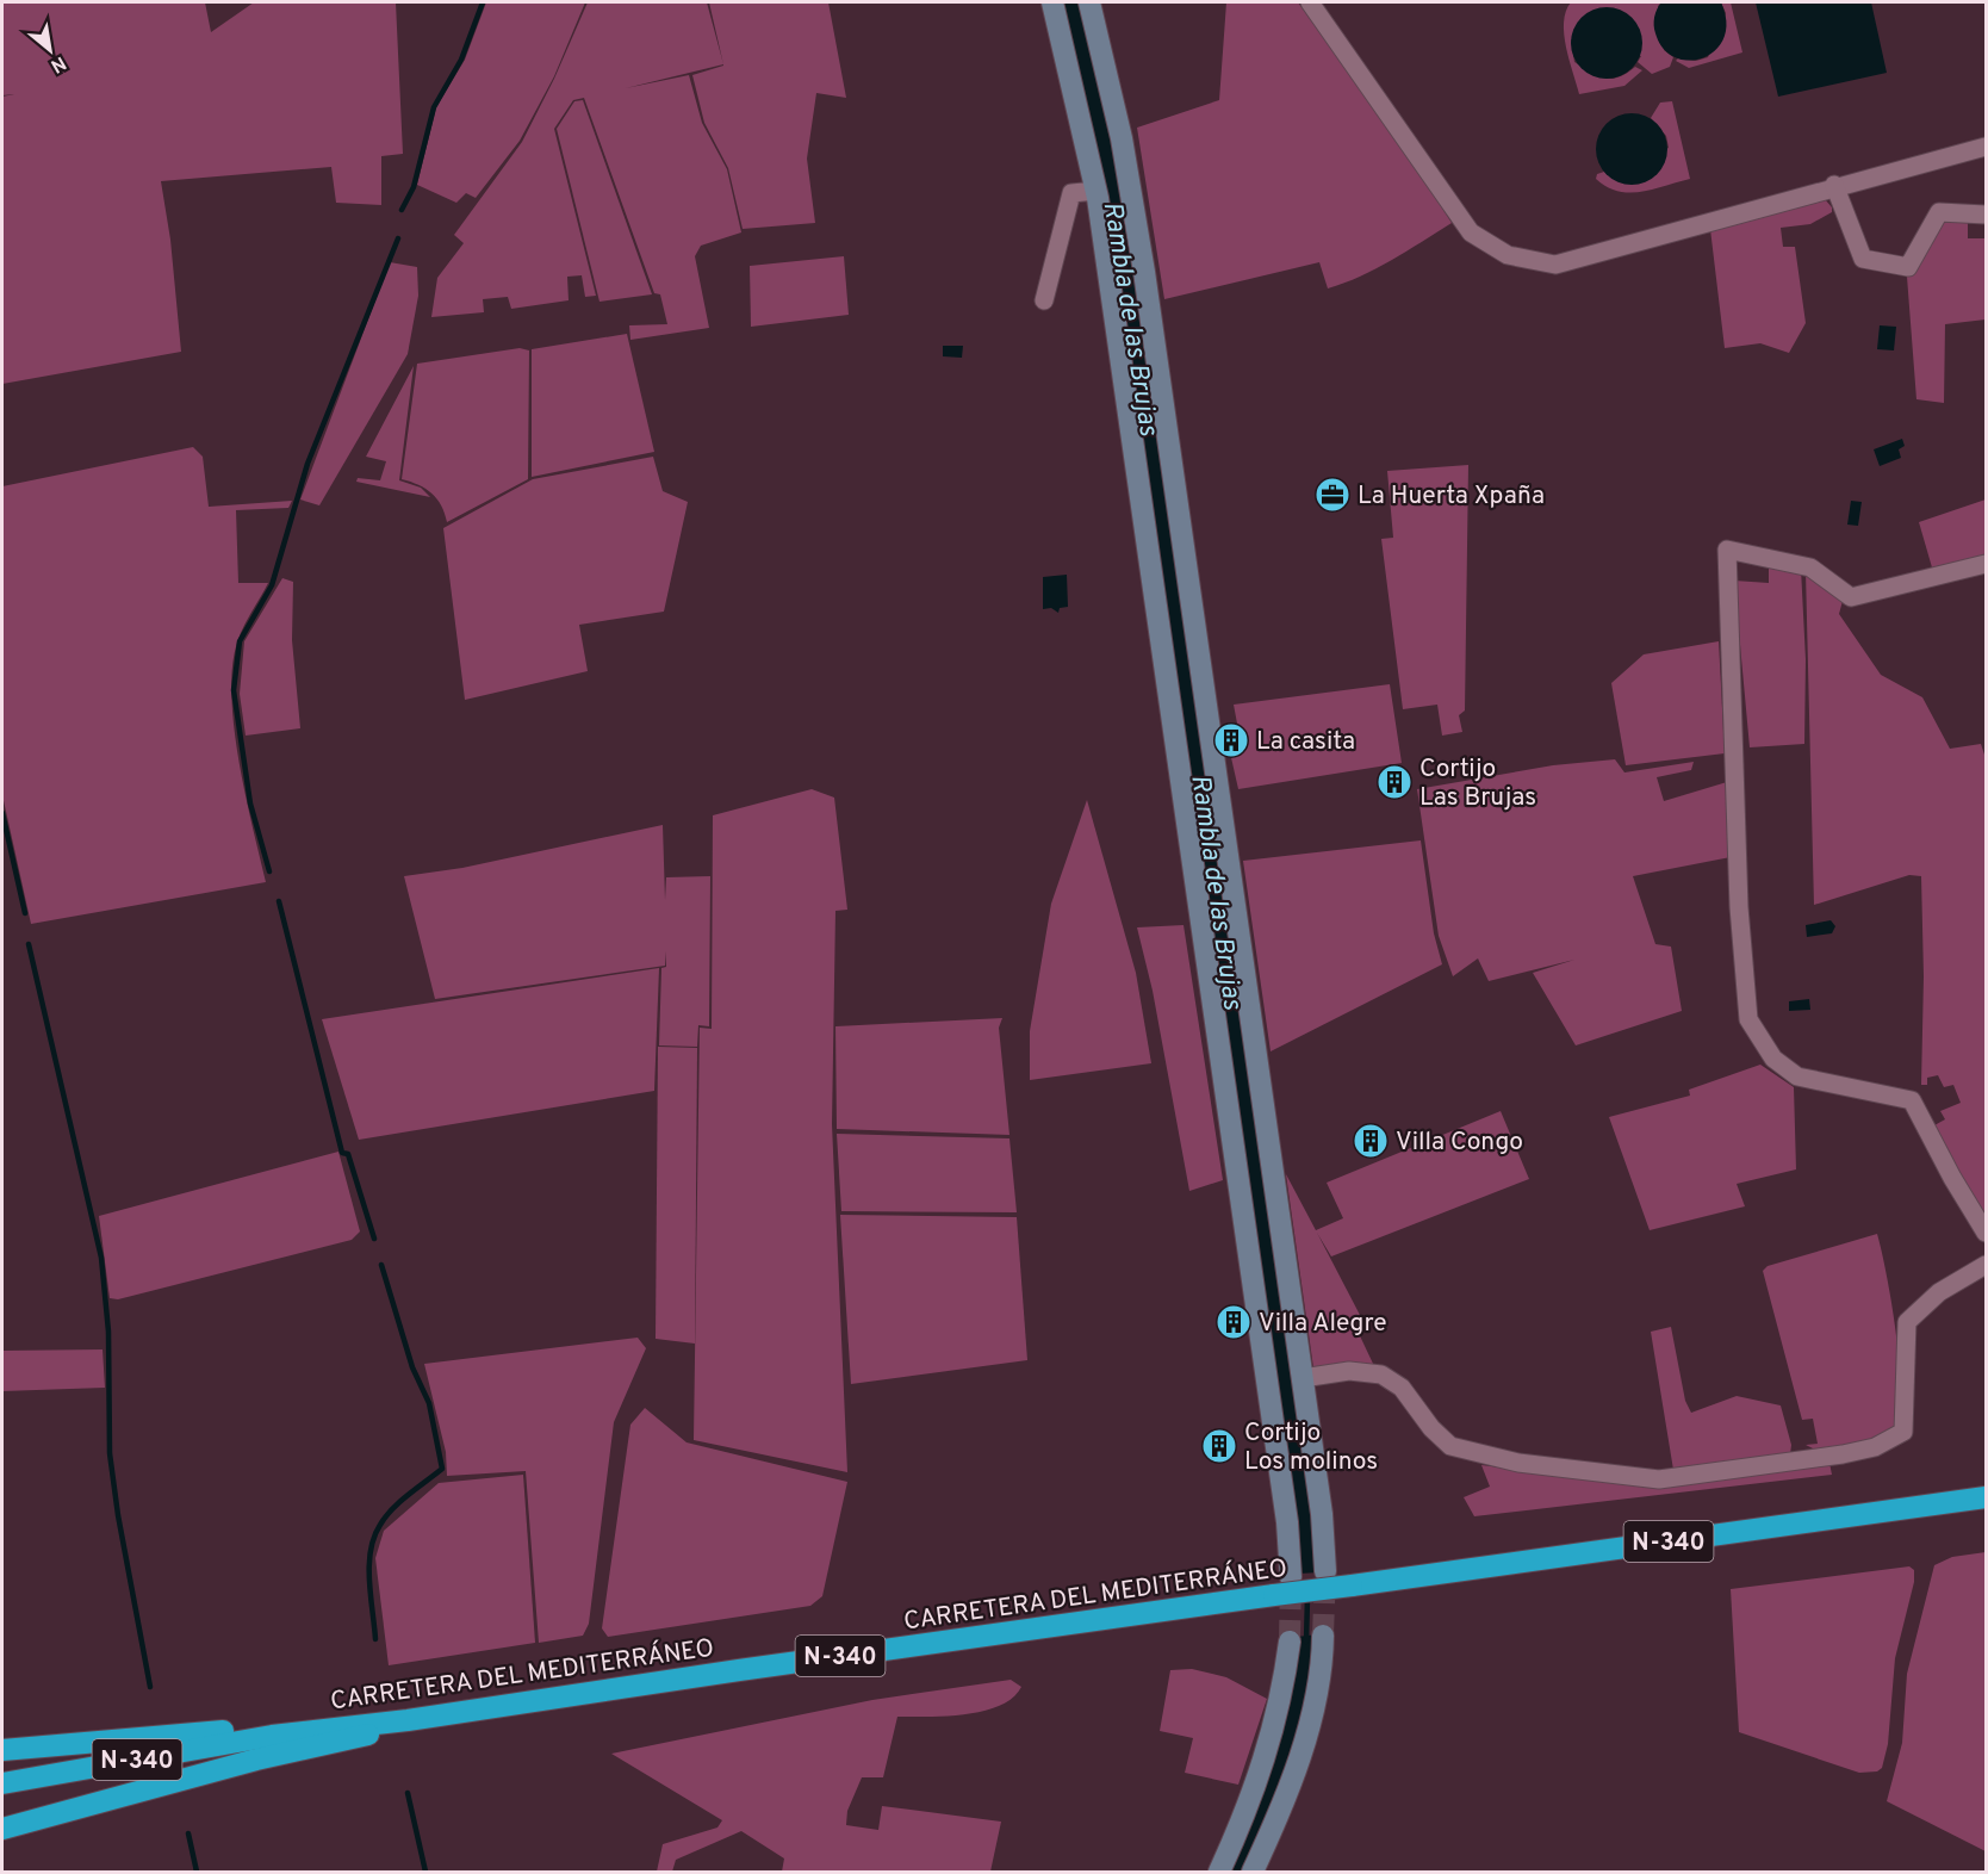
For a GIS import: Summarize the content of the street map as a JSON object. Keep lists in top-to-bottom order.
{
  "streets": {
    "highway": ["N-340", "CARRETERA DEL MEDITERRÁNEO"]
  },
  "water": ["Rambla de las Brujas"],
  "places": {
    "office": ["La Huerta Xpaña"],
    "building": [
      "La casita",
      "Cortijo Las Brujas",
      "Villa Congo",
      "Villa Alegre",
      "Cortijo Los molinos"
    ]
  },
  "north": "bottom right"
}
